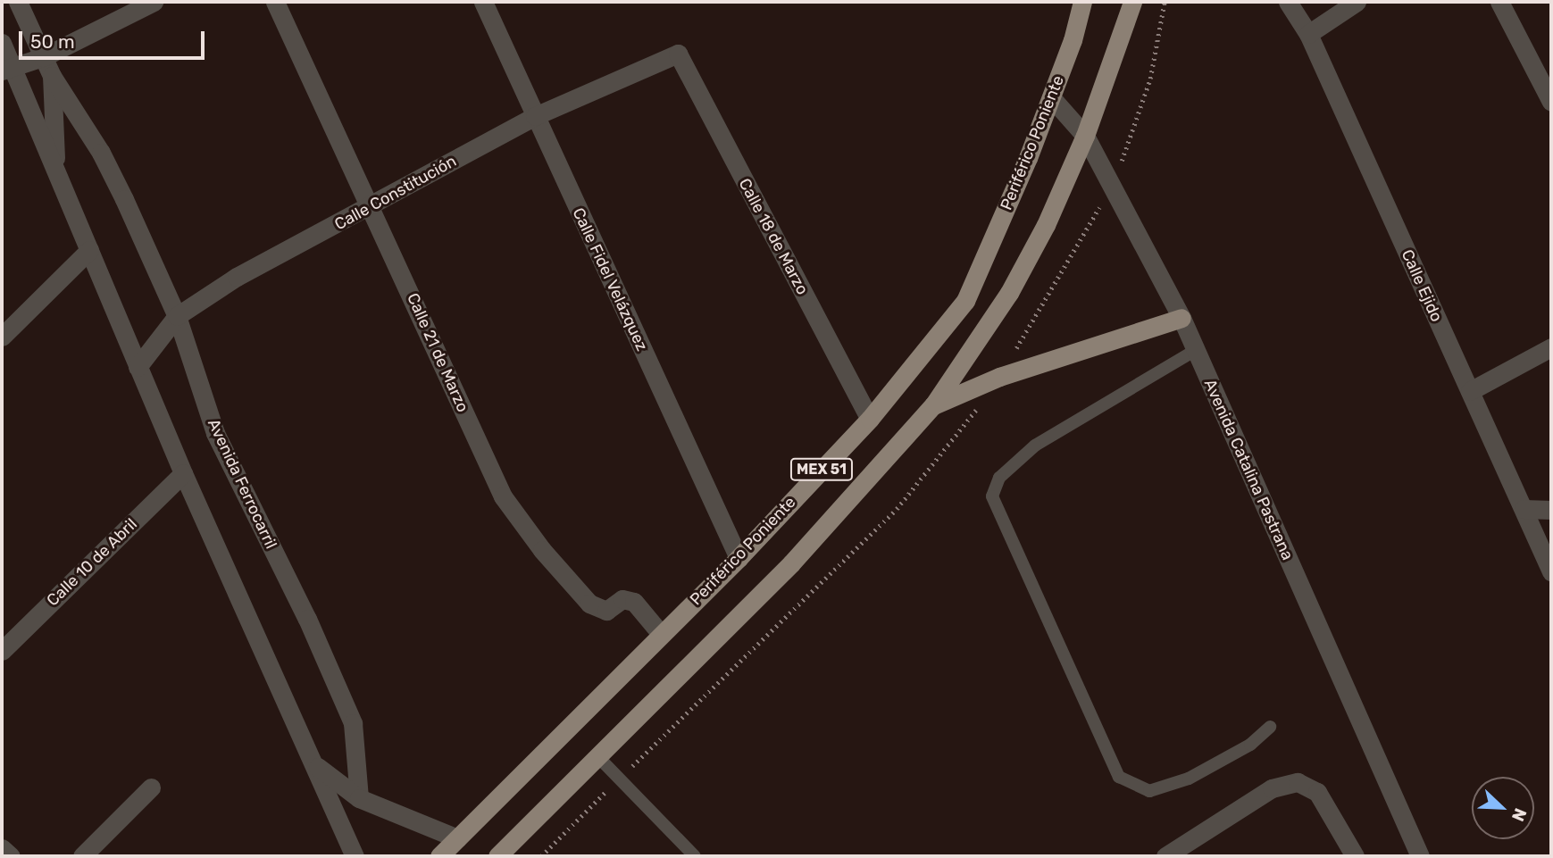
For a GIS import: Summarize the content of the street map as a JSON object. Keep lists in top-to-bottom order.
{
  "streets": {
    "main road": ["Periférico Poniente", "MEX 51"],
    "street": [
      "Calle Constitución",
      "Calle 18 de Marzo",
      "Calle Fidel Velázquez",
      "Calle Ejido",
      "Calle 21 de Marzo",
      "Avenida Catalina Pastrana",
      "Avenida Ferrocarril",
      "Calle 10 de Abril"
    ]
  },
  "crossings": [
    ["Periférico Poniente", "Calle 18 de Marzo"],
    ["Periférico Poniente", "Calle Fidel Velázquez"],
    ["Periférico Poniente", "Calle 21 de Marzo"],
    ["Periférico Poniente", "Avenida Catalina Pastrana"],
    ["Calle Constitución", "Calle 18 de Marzo"],
    ["Calle Constitución", "Calle Fidel Velázquez"],
    ["Calle Constitución", "Calle 21 de Marzo"],
    ["Calle Constitución", "Avenida Ferrocarril"],
    ["MEX 51", "Avenida Catalina Pastrana"]
  ],
  "scale_bar": "50 m",
  "north": "bottom right"
}
